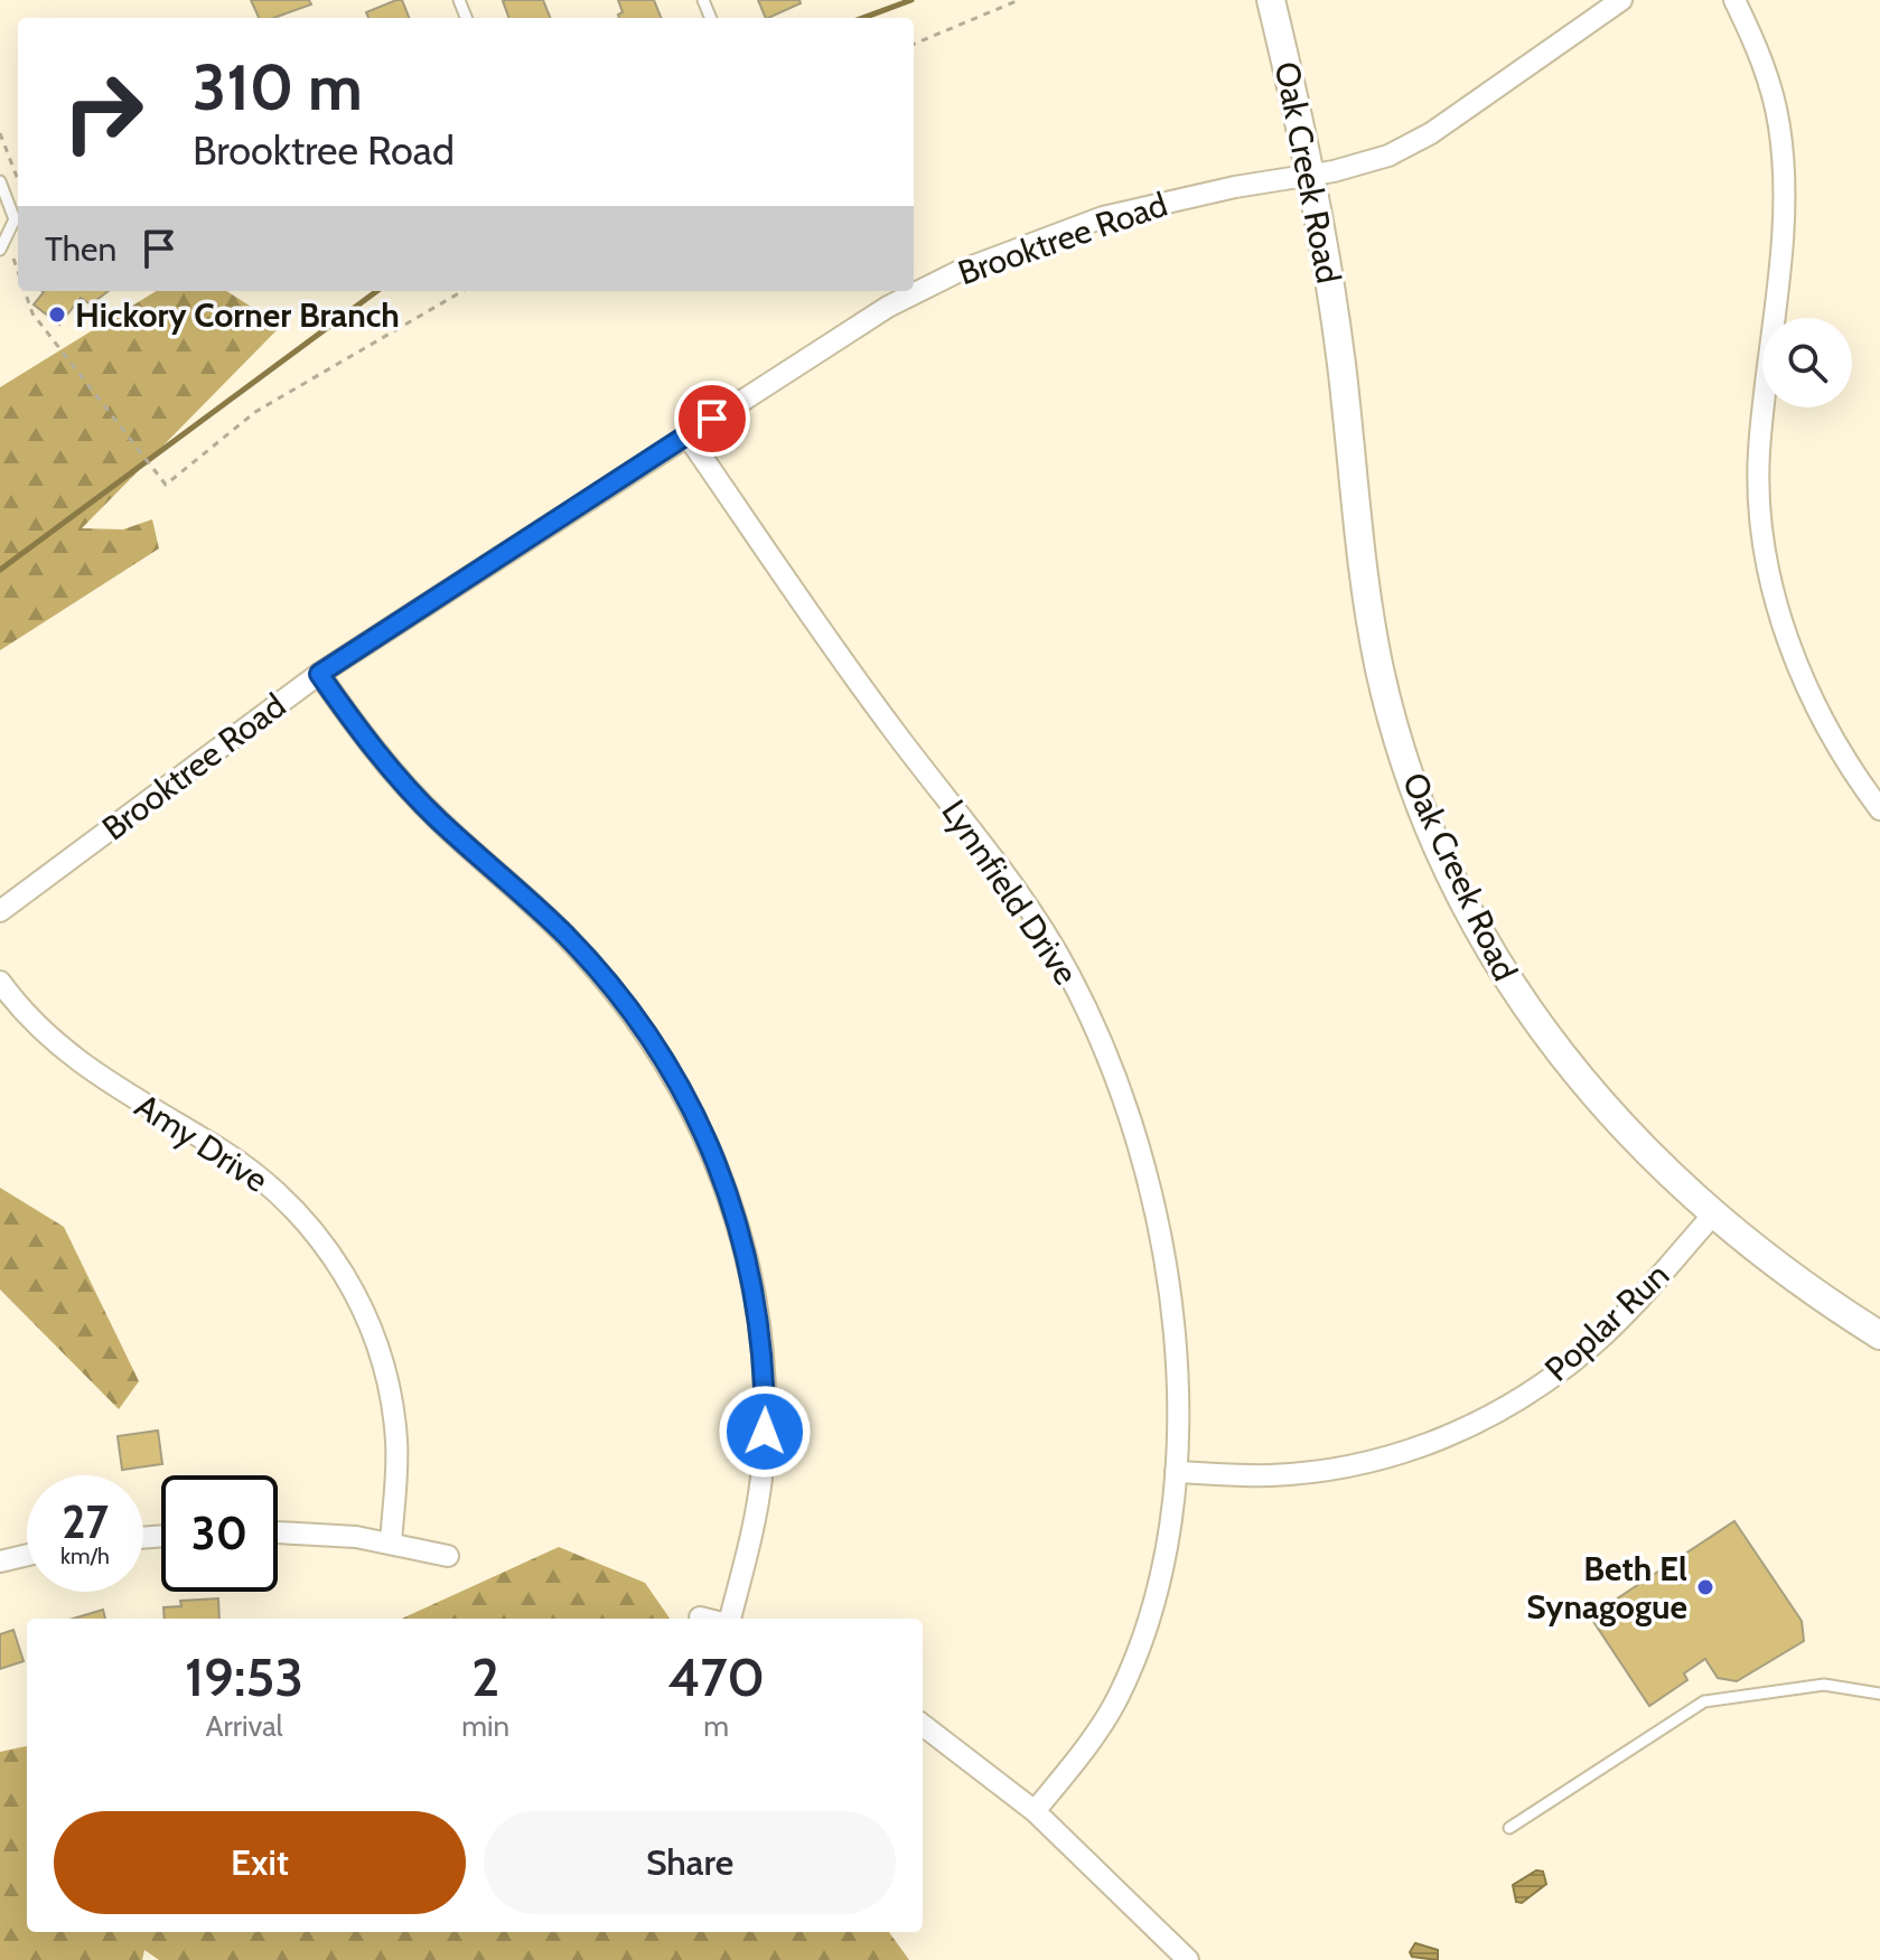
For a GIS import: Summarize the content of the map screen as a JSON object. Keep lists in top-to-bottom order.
{
  "streets": {
    "street": [
      "Oak Creek Road",
      "Brooktree Road",
      "Lynnfield Drive",
      "Amy Drive",
      "Poplar Run"
    ]
  },
  "crossings": [
    ["Oak Creek Road", "Brooktree Road"],
    ["Oak Creek Road", "Poplar Run"],
    ["Brooktree Road", "Lynnfield Drive"],
    ["Lynnfield Drive", "Poplar Run"]
  ],
  "places": ["Hickory Corner Branch", "Beth El Synagogue"],
  "page": {
    "turn": ["310 m", "Brooktree Road"],
    "then": "Then",
    "speed": "27 km/h",
    "limit": "30",
    "eta": [
      "19:53",
      "Arrival",
      "2",
      "min",
      "470",
      "m"
    ],
    "buttons": ["Exit", "Share"]
  }
}
